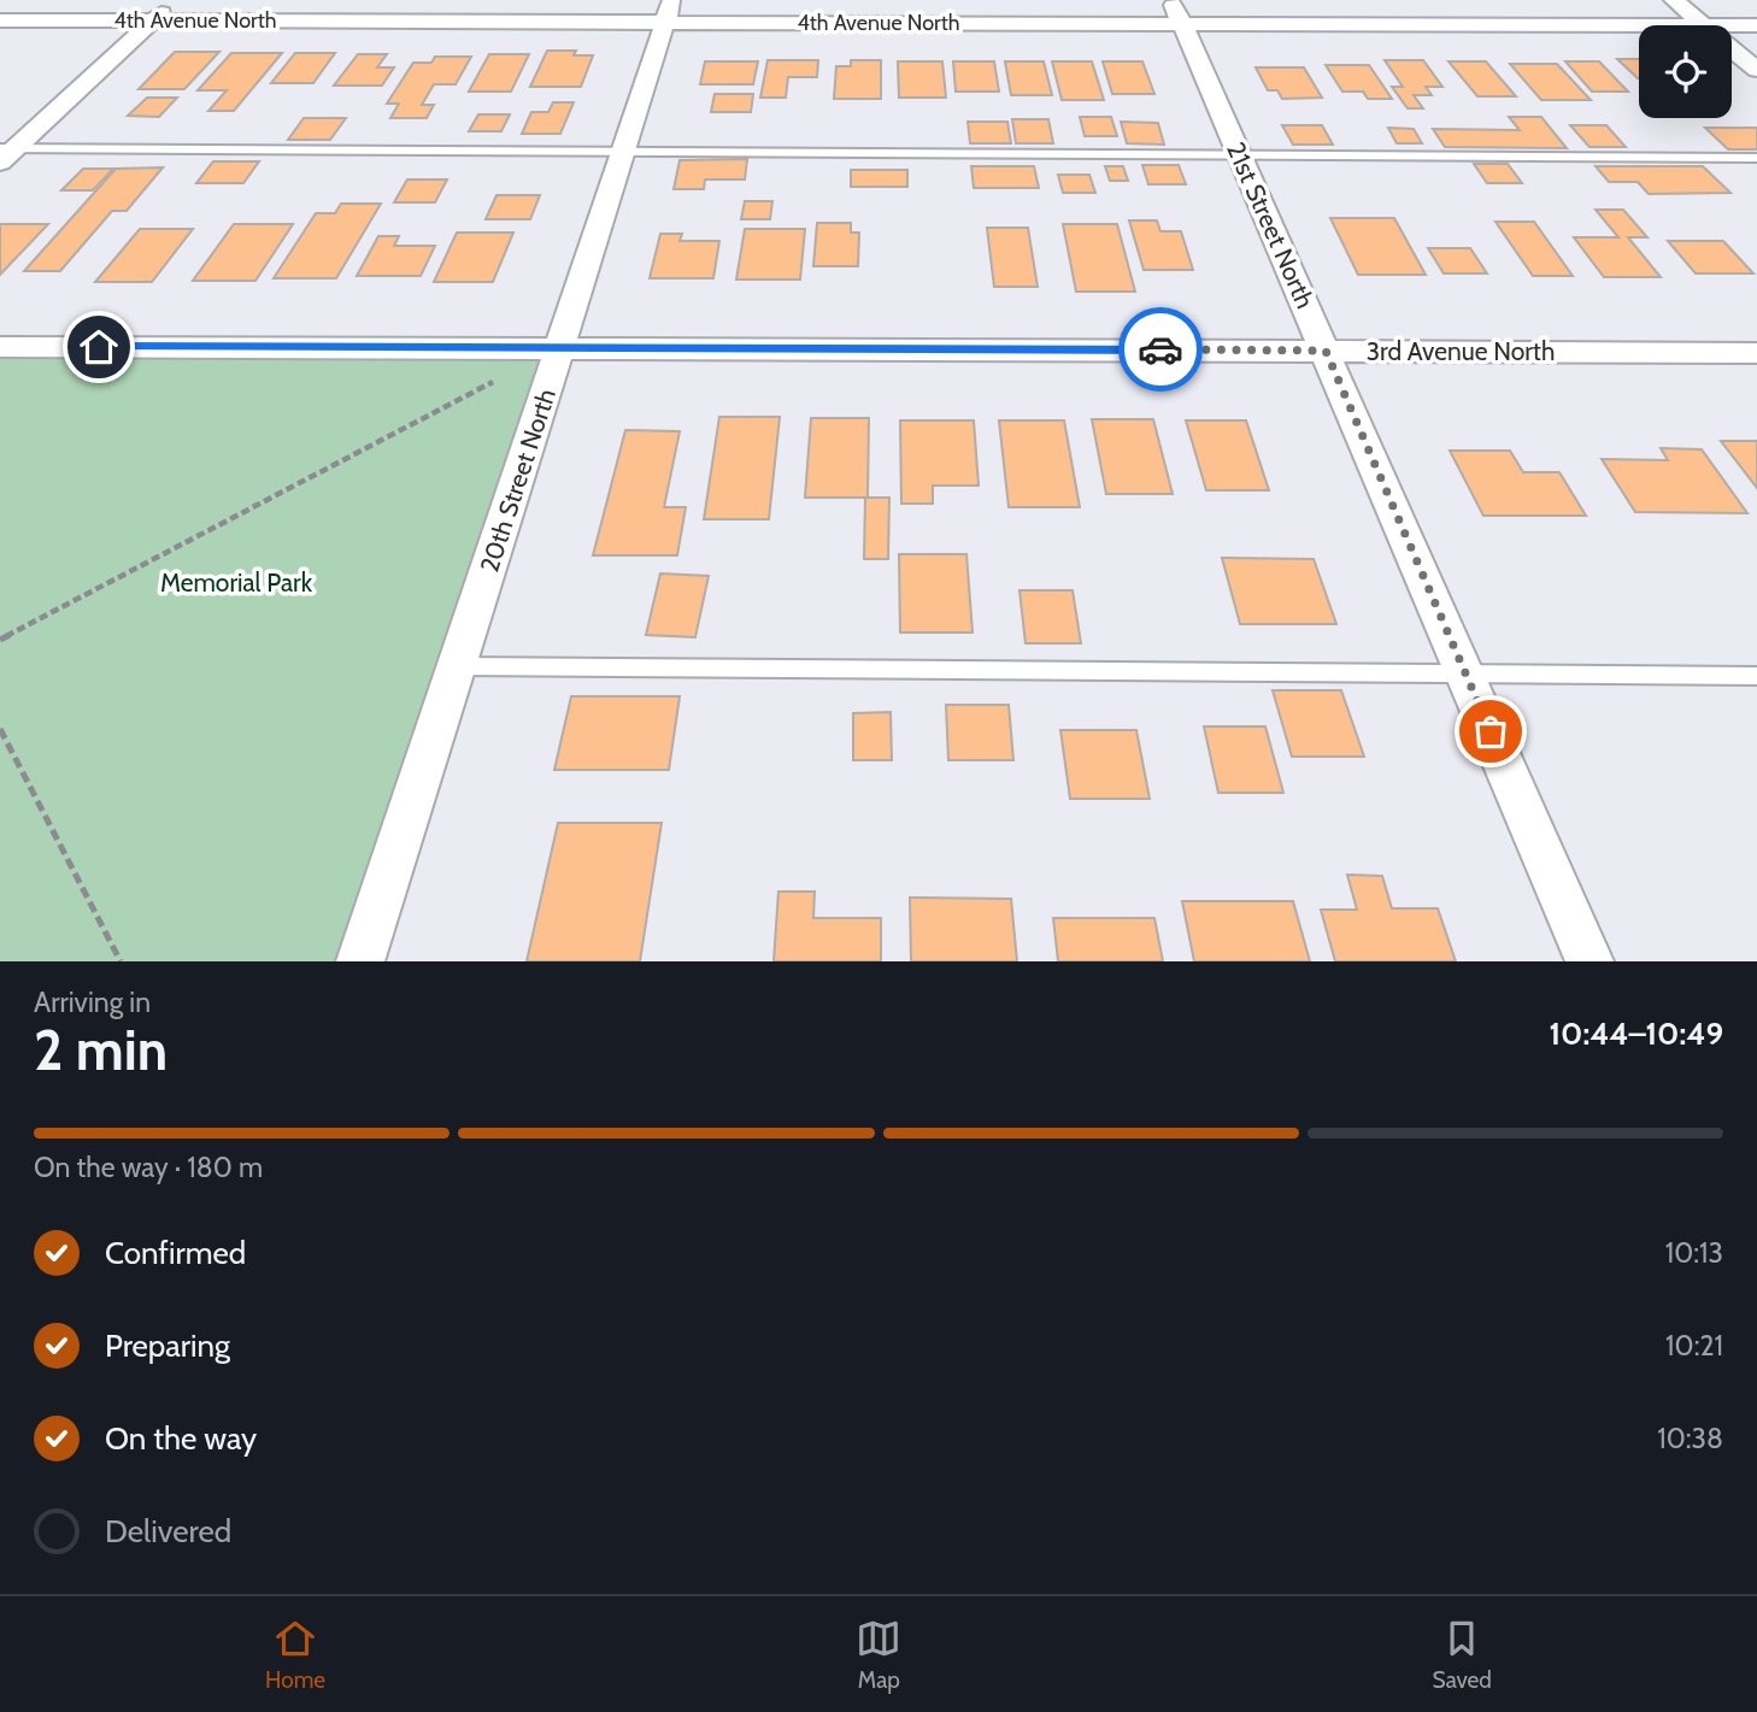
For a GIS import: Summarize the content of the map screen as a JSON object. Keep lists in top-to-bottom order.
{
  "streets": {
    "street": [
      "4th Avenue North",
      "21st Street North",
      "3rd Avenue North",
      "20th Street North"
    ]
  },
  "crossings": [
    ["4th Avenue North", "21st Street North"],
    ["4th Avenue North", "20th Street North"],
    ["21st Street North", "3rd Avenue North"],
    ["3rd Avenue North", "20th Street North"]
  ],
  "parks": ["Memorial Park"],
  "page": {
    "heading": ["2 min", "Arriving in", "10:44–10:49"],
    "bar": "On the way · 180 m",
    "list": [
      ["Confirmed", "10:13"],
      ["Preparing", "10:21"],
      ["On the way", "10:38"],
      "Delivered"
    ],
    "tabs": ["Home", "Map", "Saved"]
  }
}
